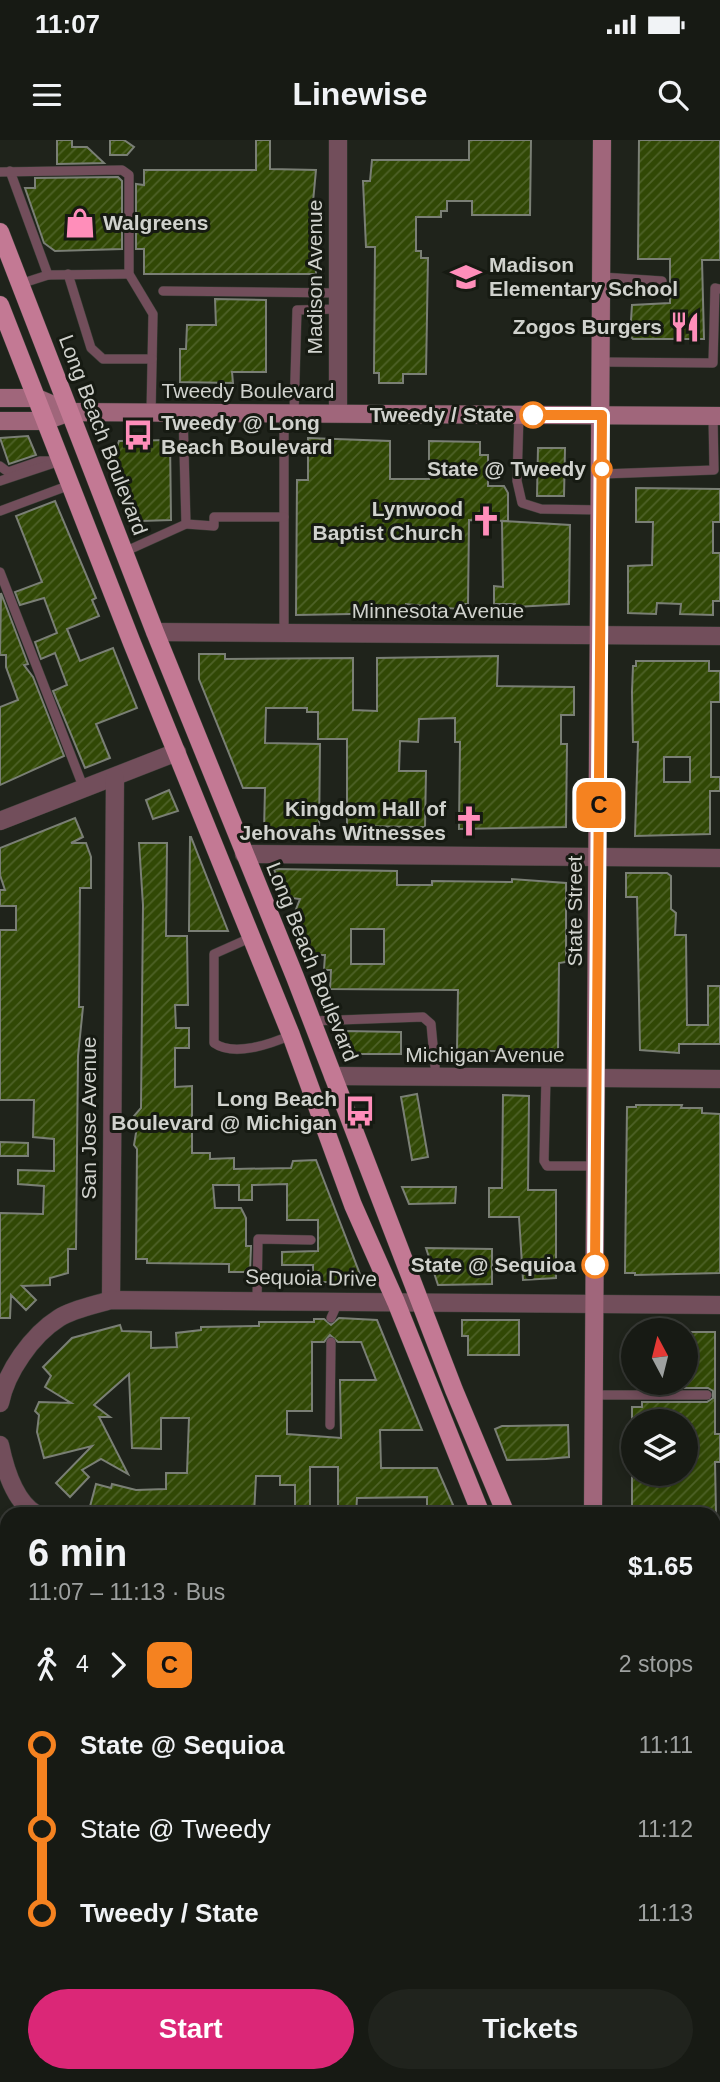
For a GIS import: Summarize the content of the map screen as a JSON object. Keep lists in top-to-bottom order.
{
  "streets": {
    "main road": ["Tweedy Boulevard", "Long Beach Boulevard", "State Street"],
    "street": [
      "Madison Avenue",
      "Minnesota Avenue",
      "Michigan Avenue",
      "San Jose Avenue",
      "Sequoia Drive"
    ]
  },
  "crossings": [
    ["Madison Avenue", "Tweedy Boulevard"],
    ["Tweedy Boulevard", "Long Beach Boulevard"],
    ["Tweedy Boulevard", "State Street"],
    ["Long Beach Boulevard", "Minnesota Avenue"],
    ["Long Beach Boulevard", "Michigan Avenue"],
    ["Long Beach Boulevard", "Sequoia Drive"],
    ["Minnesota Avenue", "State Street"],
    ["State Street", "Michigan Avenue"],
    ["State Street", "Sequoia Drive"],
    ["San Jose Avenue", "Sequoia Drive"]
  ],
  "places": {
    "shop": ["Walgreens"],
    "school or university": ["Madison Elementary School"],
    "restaurant": ["Zogos Burgers"],
    "other": ["Tweedy / State", "State @ Tweedy", "State @ Sequioa"],
    "bus stop": ["Tweedy @ Long Beach Boulevard", "Long Beach Boulevard @ Michigan"],
    "church": ["Lynwood Baptist Church", "Kingdom Hall of Jehovahs Witnesses"]
  },
  "lines": ["bus line C"],
  "north": "top",
  "page": {
    "status": "11:07",
    "header": "Linewise",
    "on_map": "C",
    "heading": ["6 min", "11:07 – 11:13 · Bus", "$1.65"],
    "legs": ["4", "C", "2 stops"],
    "list": [
      {
        "name": "State @ Sequioa",
        "value": "11:11"
      },
      {
        "name": "State @ Tweedy",
        "value": "11:12"
      },
      {
        "name": "Tweedy / State",
        "value": "11:13"
      }
    ],
    "buttons": ["Start", "Tickets"]
  }
}
